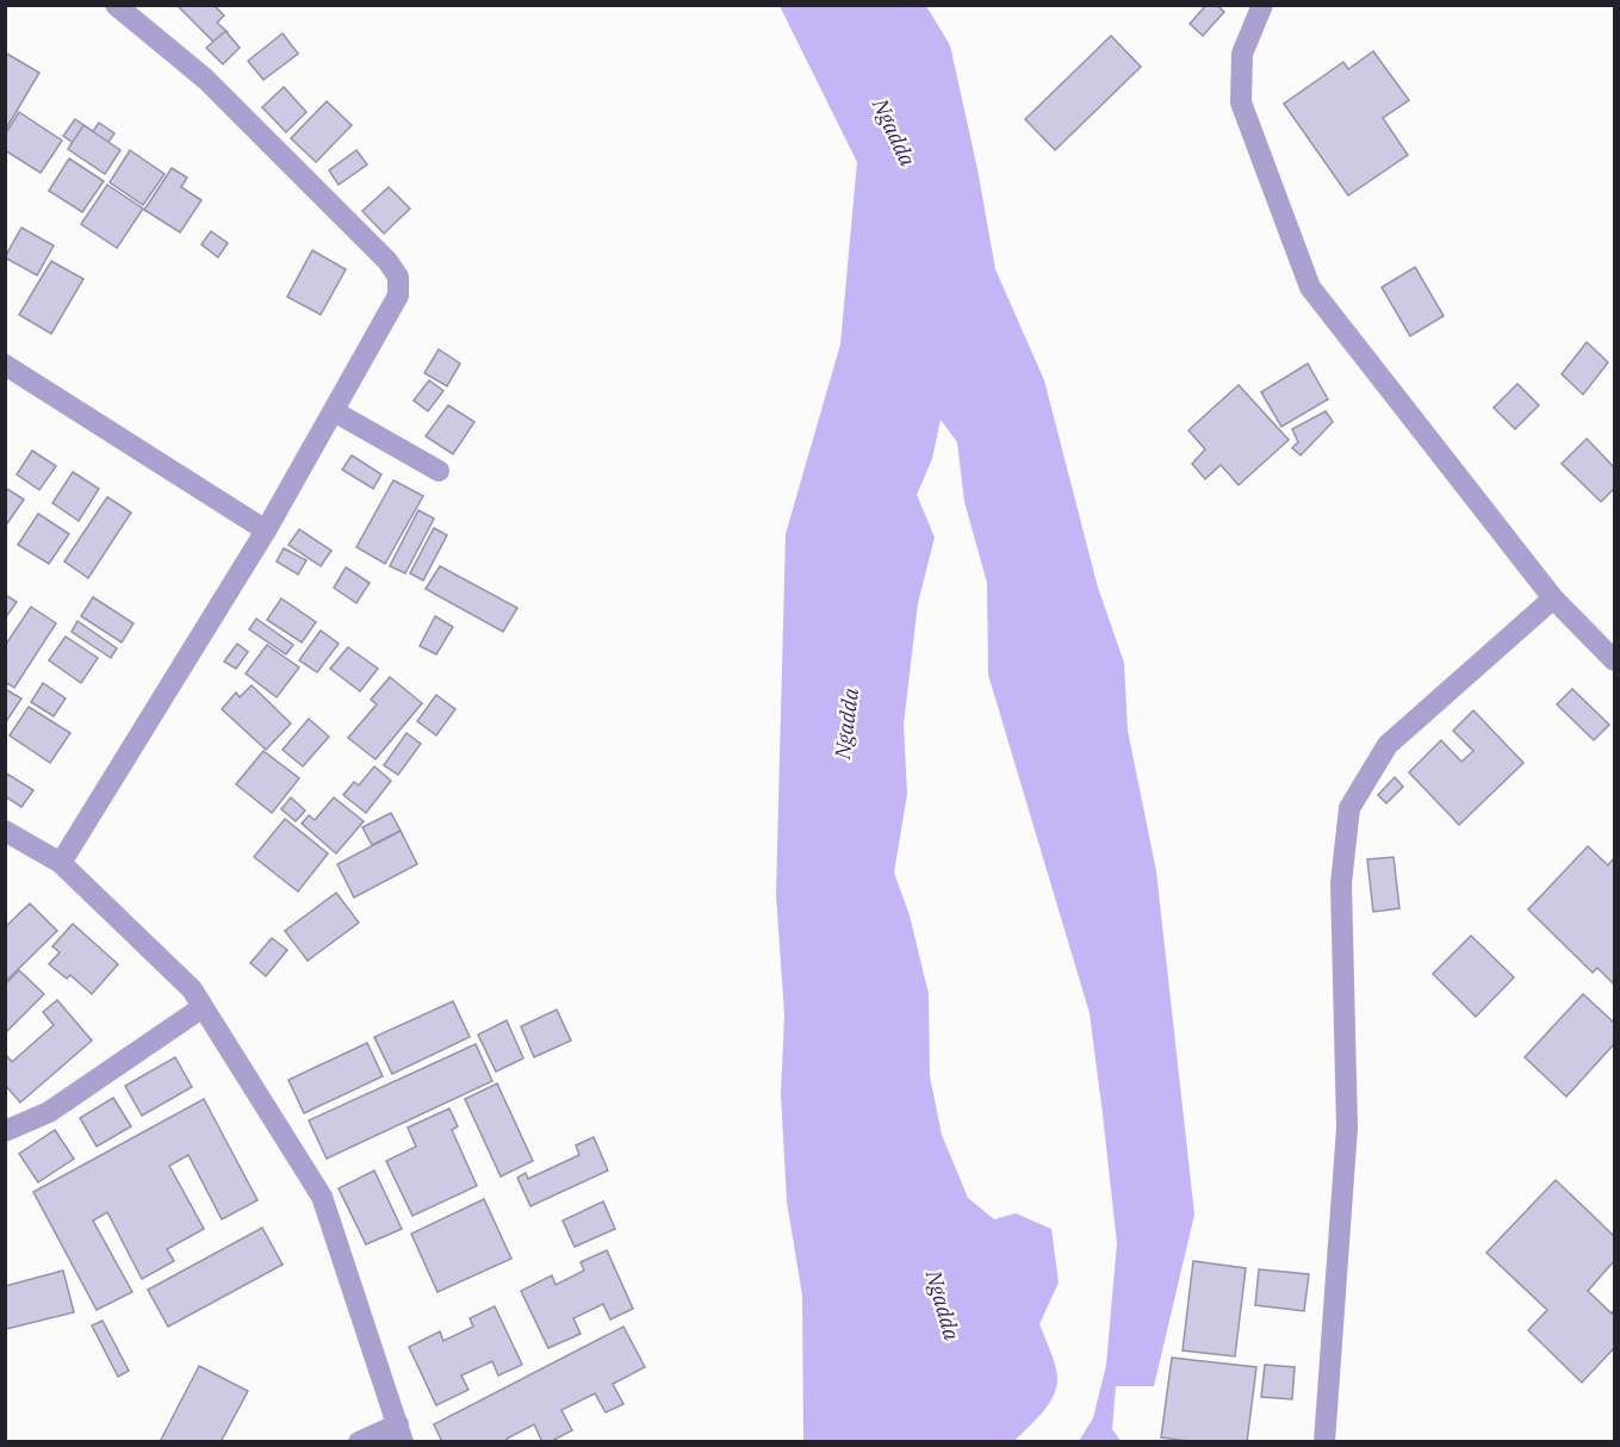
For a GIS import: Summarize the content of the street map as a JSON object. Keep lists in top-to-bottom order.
{
  "water": ["Ngadda"]
}
